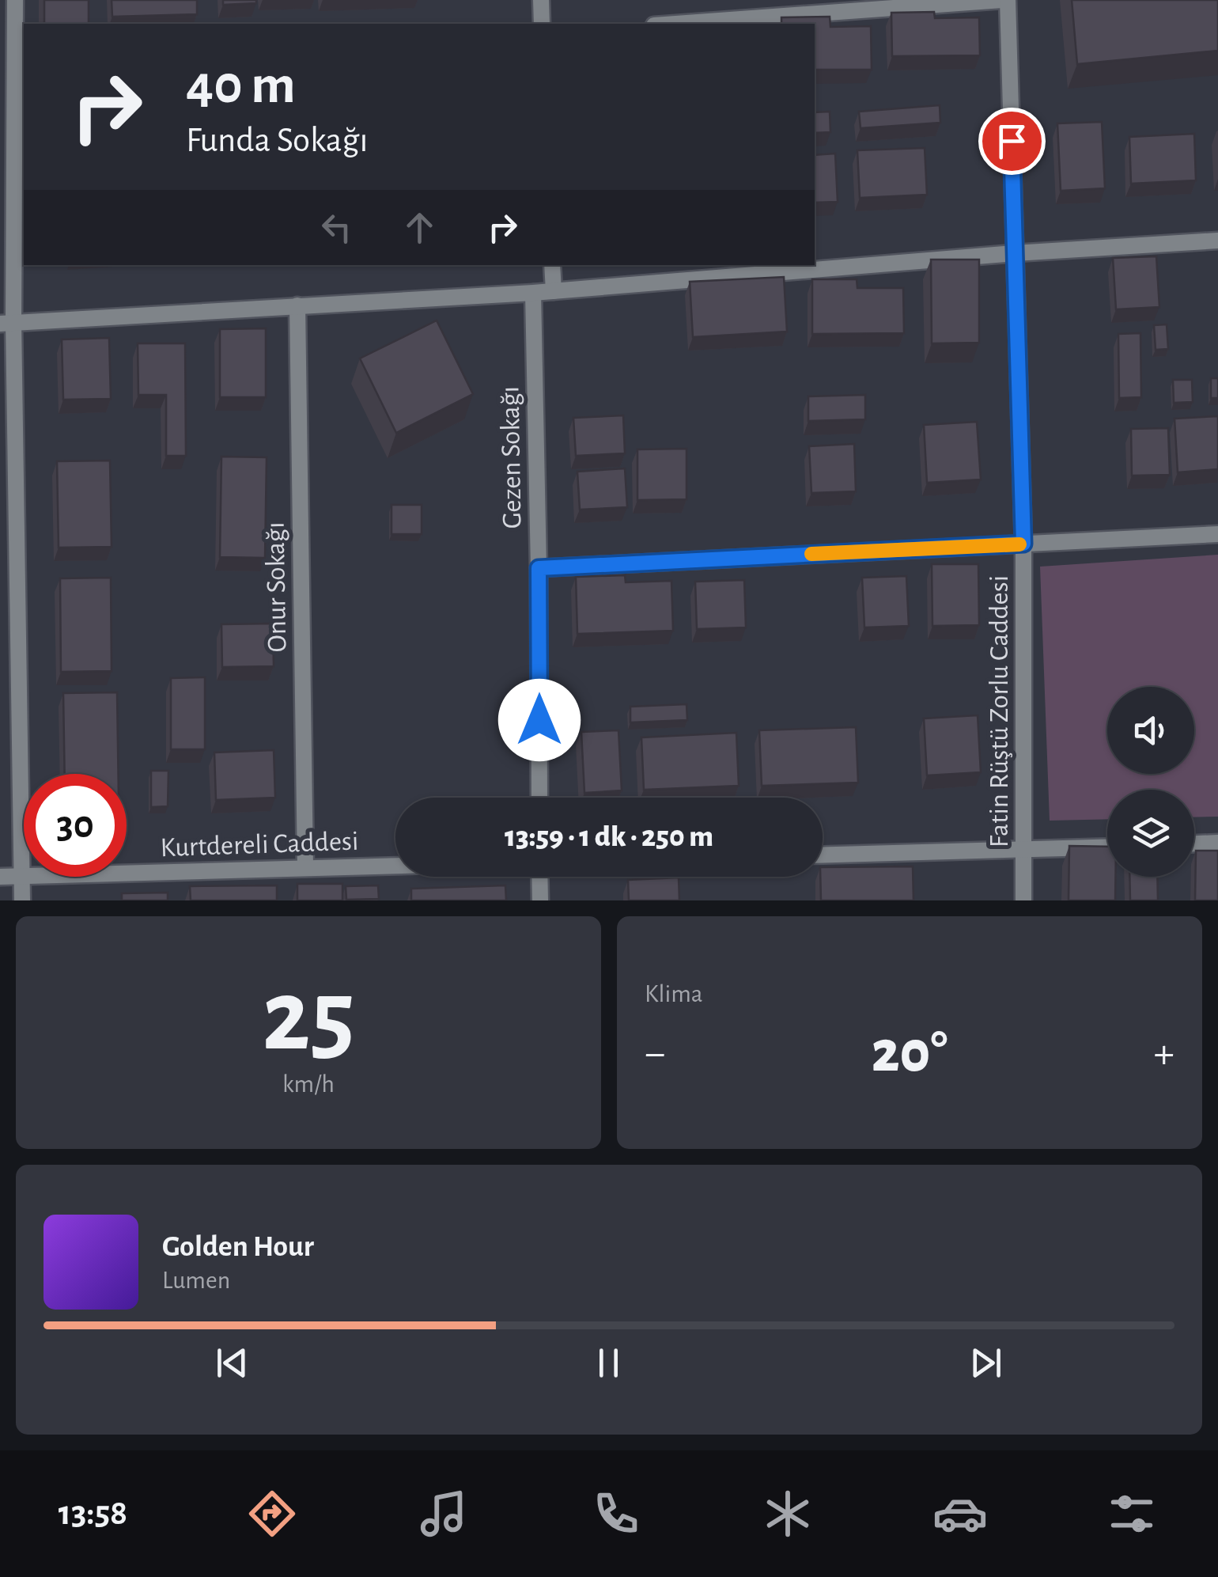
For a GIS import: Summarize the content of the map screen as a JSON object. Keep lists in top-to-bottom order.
{
  "streets": {
    "street": [
      "Gezen Sokağı",
      "Onur Sokağı",
      "Fatin Rüştü Zorlu Caddesi",
      "Kurtdereli Caddesi"
    ]
  },
  "crossings": [
    ["Onur Sokağı", "Kurtdereli Caddesi"]
  ],
  "page": {
    "turn": ["40 m", "Funda Sokağı"],
    "limit": "30",
    "trip": "13:59 · 1 dk · 250 m",
    "tile": [
      ["25", "km/h"],
      "Klima"
    ],
    "heat": ["−", "20°", "+"],
    "song": ["Golden Hour", "Lumen"],
    "tabs": "13:58"
  }
}
